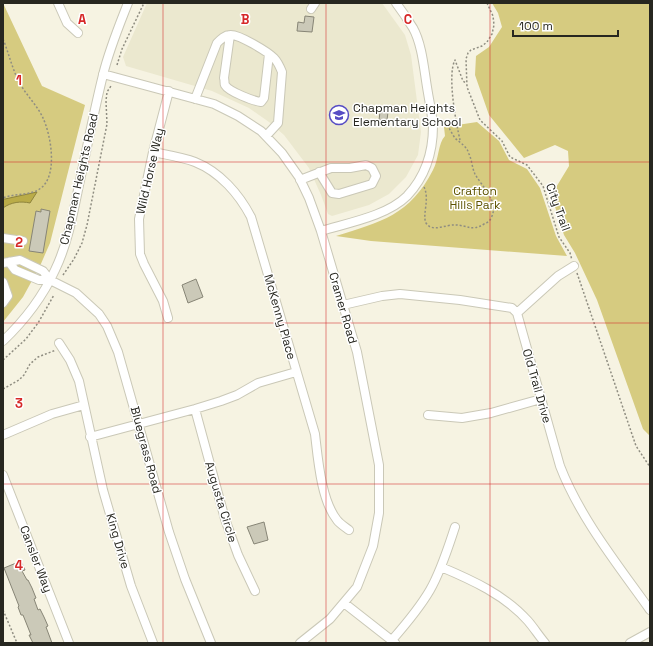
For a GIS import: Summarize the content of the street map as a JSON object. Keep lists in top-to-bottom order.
{
  "streets": {
    "street": [
      "Wild Horse Way",
      "Chapman Heights Road",
      "Cramer Road",
      "McKenny Place",
      "Old Trail Drive",
      "Bluegrass Road",
      "Augusta Circle",
      "King Drive",
      "Cansler Way"
    ],
    "path": ["City Trail"]
  },
  "crossings": [
    ["Wild Horse Way", "Cramer Road"],
    ["Wild Horse Way", "McKenny Place"],
    ["Chapman Heights Road", "Cramer Road"],
    ["Chapman Heights Road", "Bluegrass Road"]
  ],
  "parks": ["Crafton Hills Park"],
  "places": {
    "school or university": ["Chapman Heights Elementary School"]
  },
  "scale_bar": "100 m",
  "grid": {
    "columns": ["A", "B", "C"],
    "rows": [
      "1",
      "2",
      "3",
      "4"
    ]
  }
}
